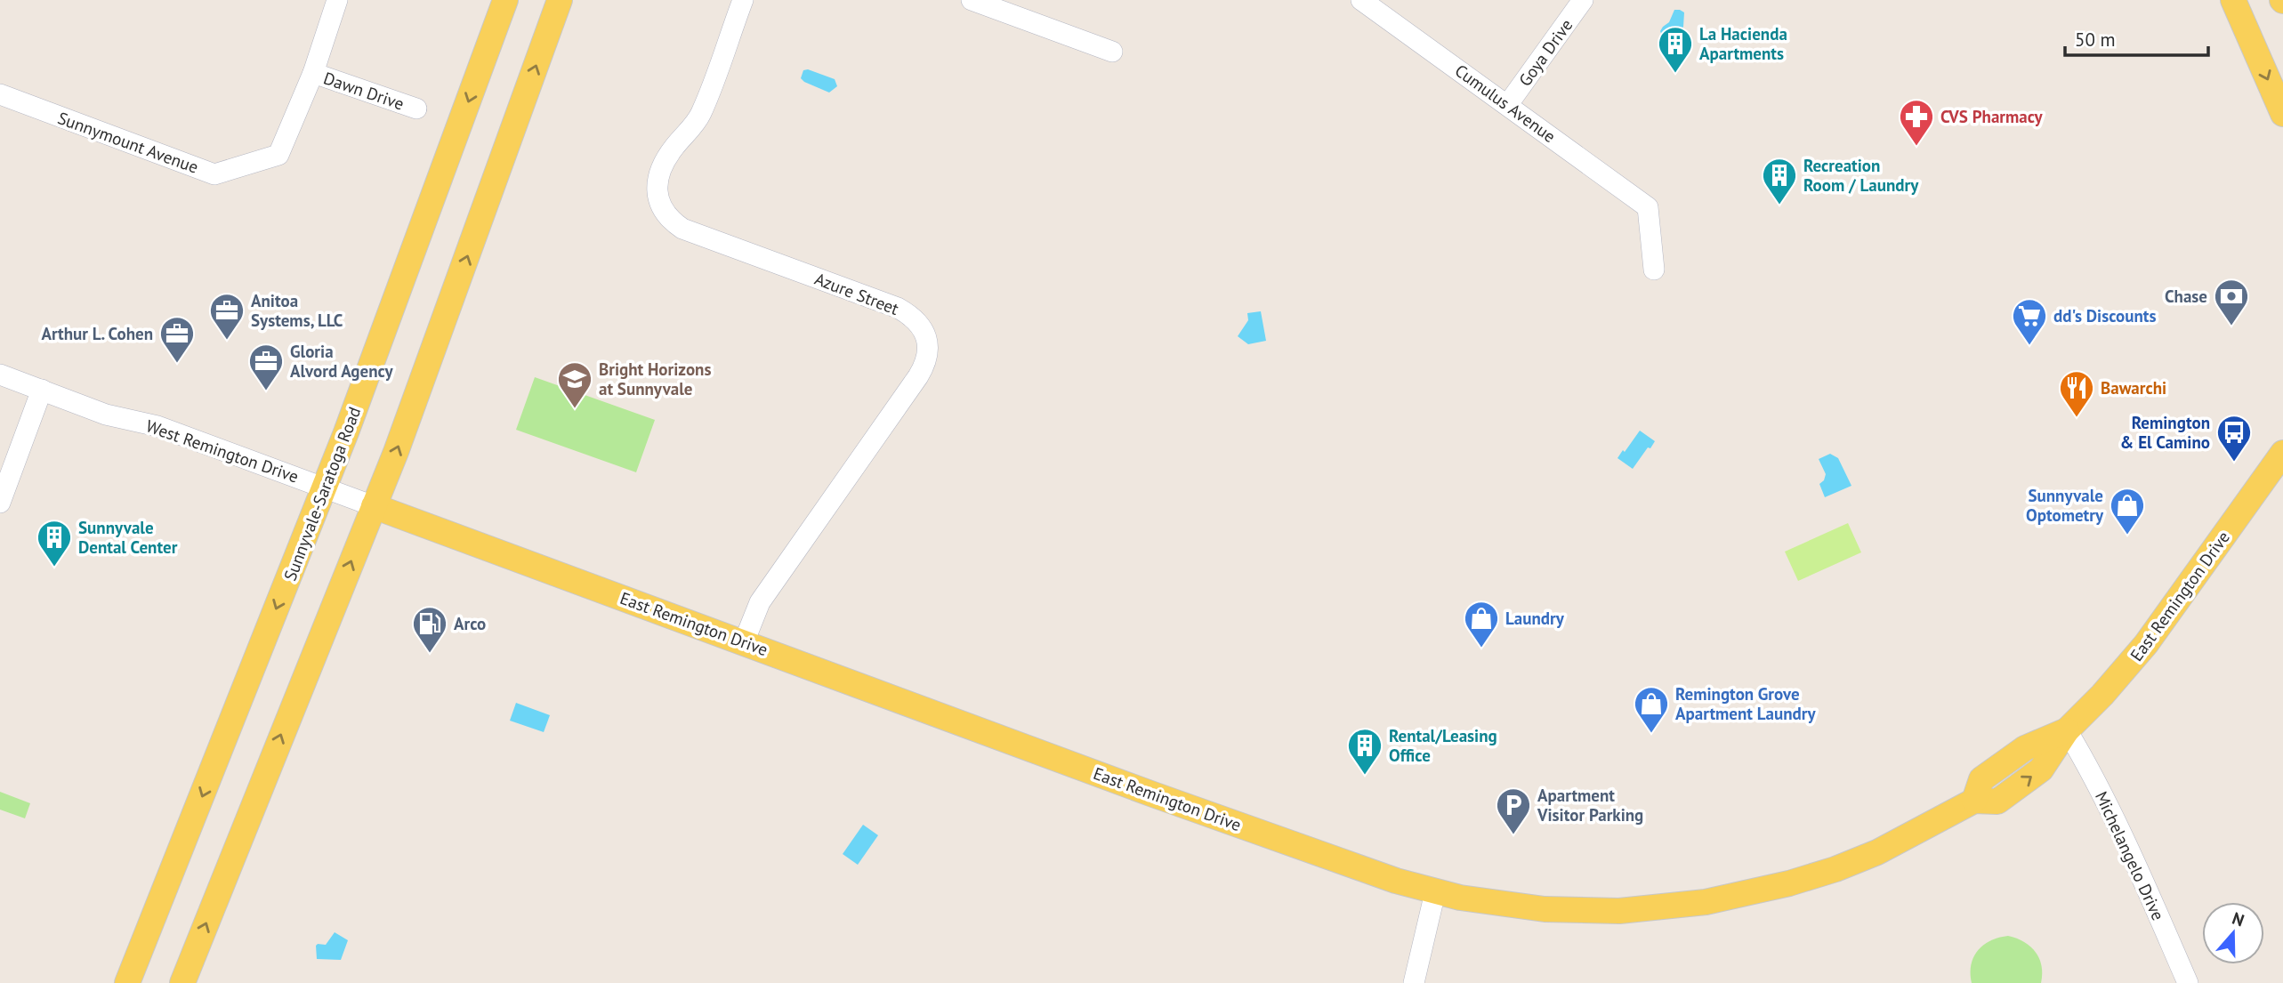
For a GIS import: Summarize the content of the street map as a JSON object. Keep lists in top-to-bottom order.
{
  "streets": {
    "main road": ["Sunnyvale-Saratoga Road", "East Remington Drive"],
    "street": [
      "Goya Drive",
      "Dawn Drive",
      "Cumulus Avenue",
      "Sunnymount Avenue",
      "Azure Street",
      "West Remington Drive",
      "Michelangelo Drive"
    ]
  },
  "crossings": [
    ["Goya Drive", "Cumulus Avenue"],
    ["Dawn Drive", "Sunnymount Avenue"],
    ["Azure Street", "East Remington Drive"],
    ["West Remington Drive", "Sunnyvale-Saratoga Road"],
    ["West Remington Drive", "East Remington Drive"],
    ["East Remington Drive", "Michelangelo Drive"]
  ],
  "places": {
    "building": [
      "La Hacienda Apartments",
      "Recreation Room / Laundry",
      "Sunnyvale Dental Center",
      "Rental/Leasing Office"
    ],
    "pharmacy": ["CVS Pharmacy"],
    "bank": ["Chase"],
    "office": ["Anitoa Systems, LLC", "Arthur L. Cohen", "Gloria Alvord Agency"],
    "supermarket": ["dd's Discounts"],
    "school or university": ["Bright Horizons at Sunnyvale"],
    "restaurant": ["Bawarchi"],
    "bus stop": ["Remington & El Camino"],
    "shop": ["Sunnyvale Optometry", "Laundry", "Remington Grove Apartment Laundry"],
    "fuel station": ["Arco"],
    "parking": ["Apartment Visitor Parking"]
  },
  "scale_bar": "50 m",
  "north": "top"
}
